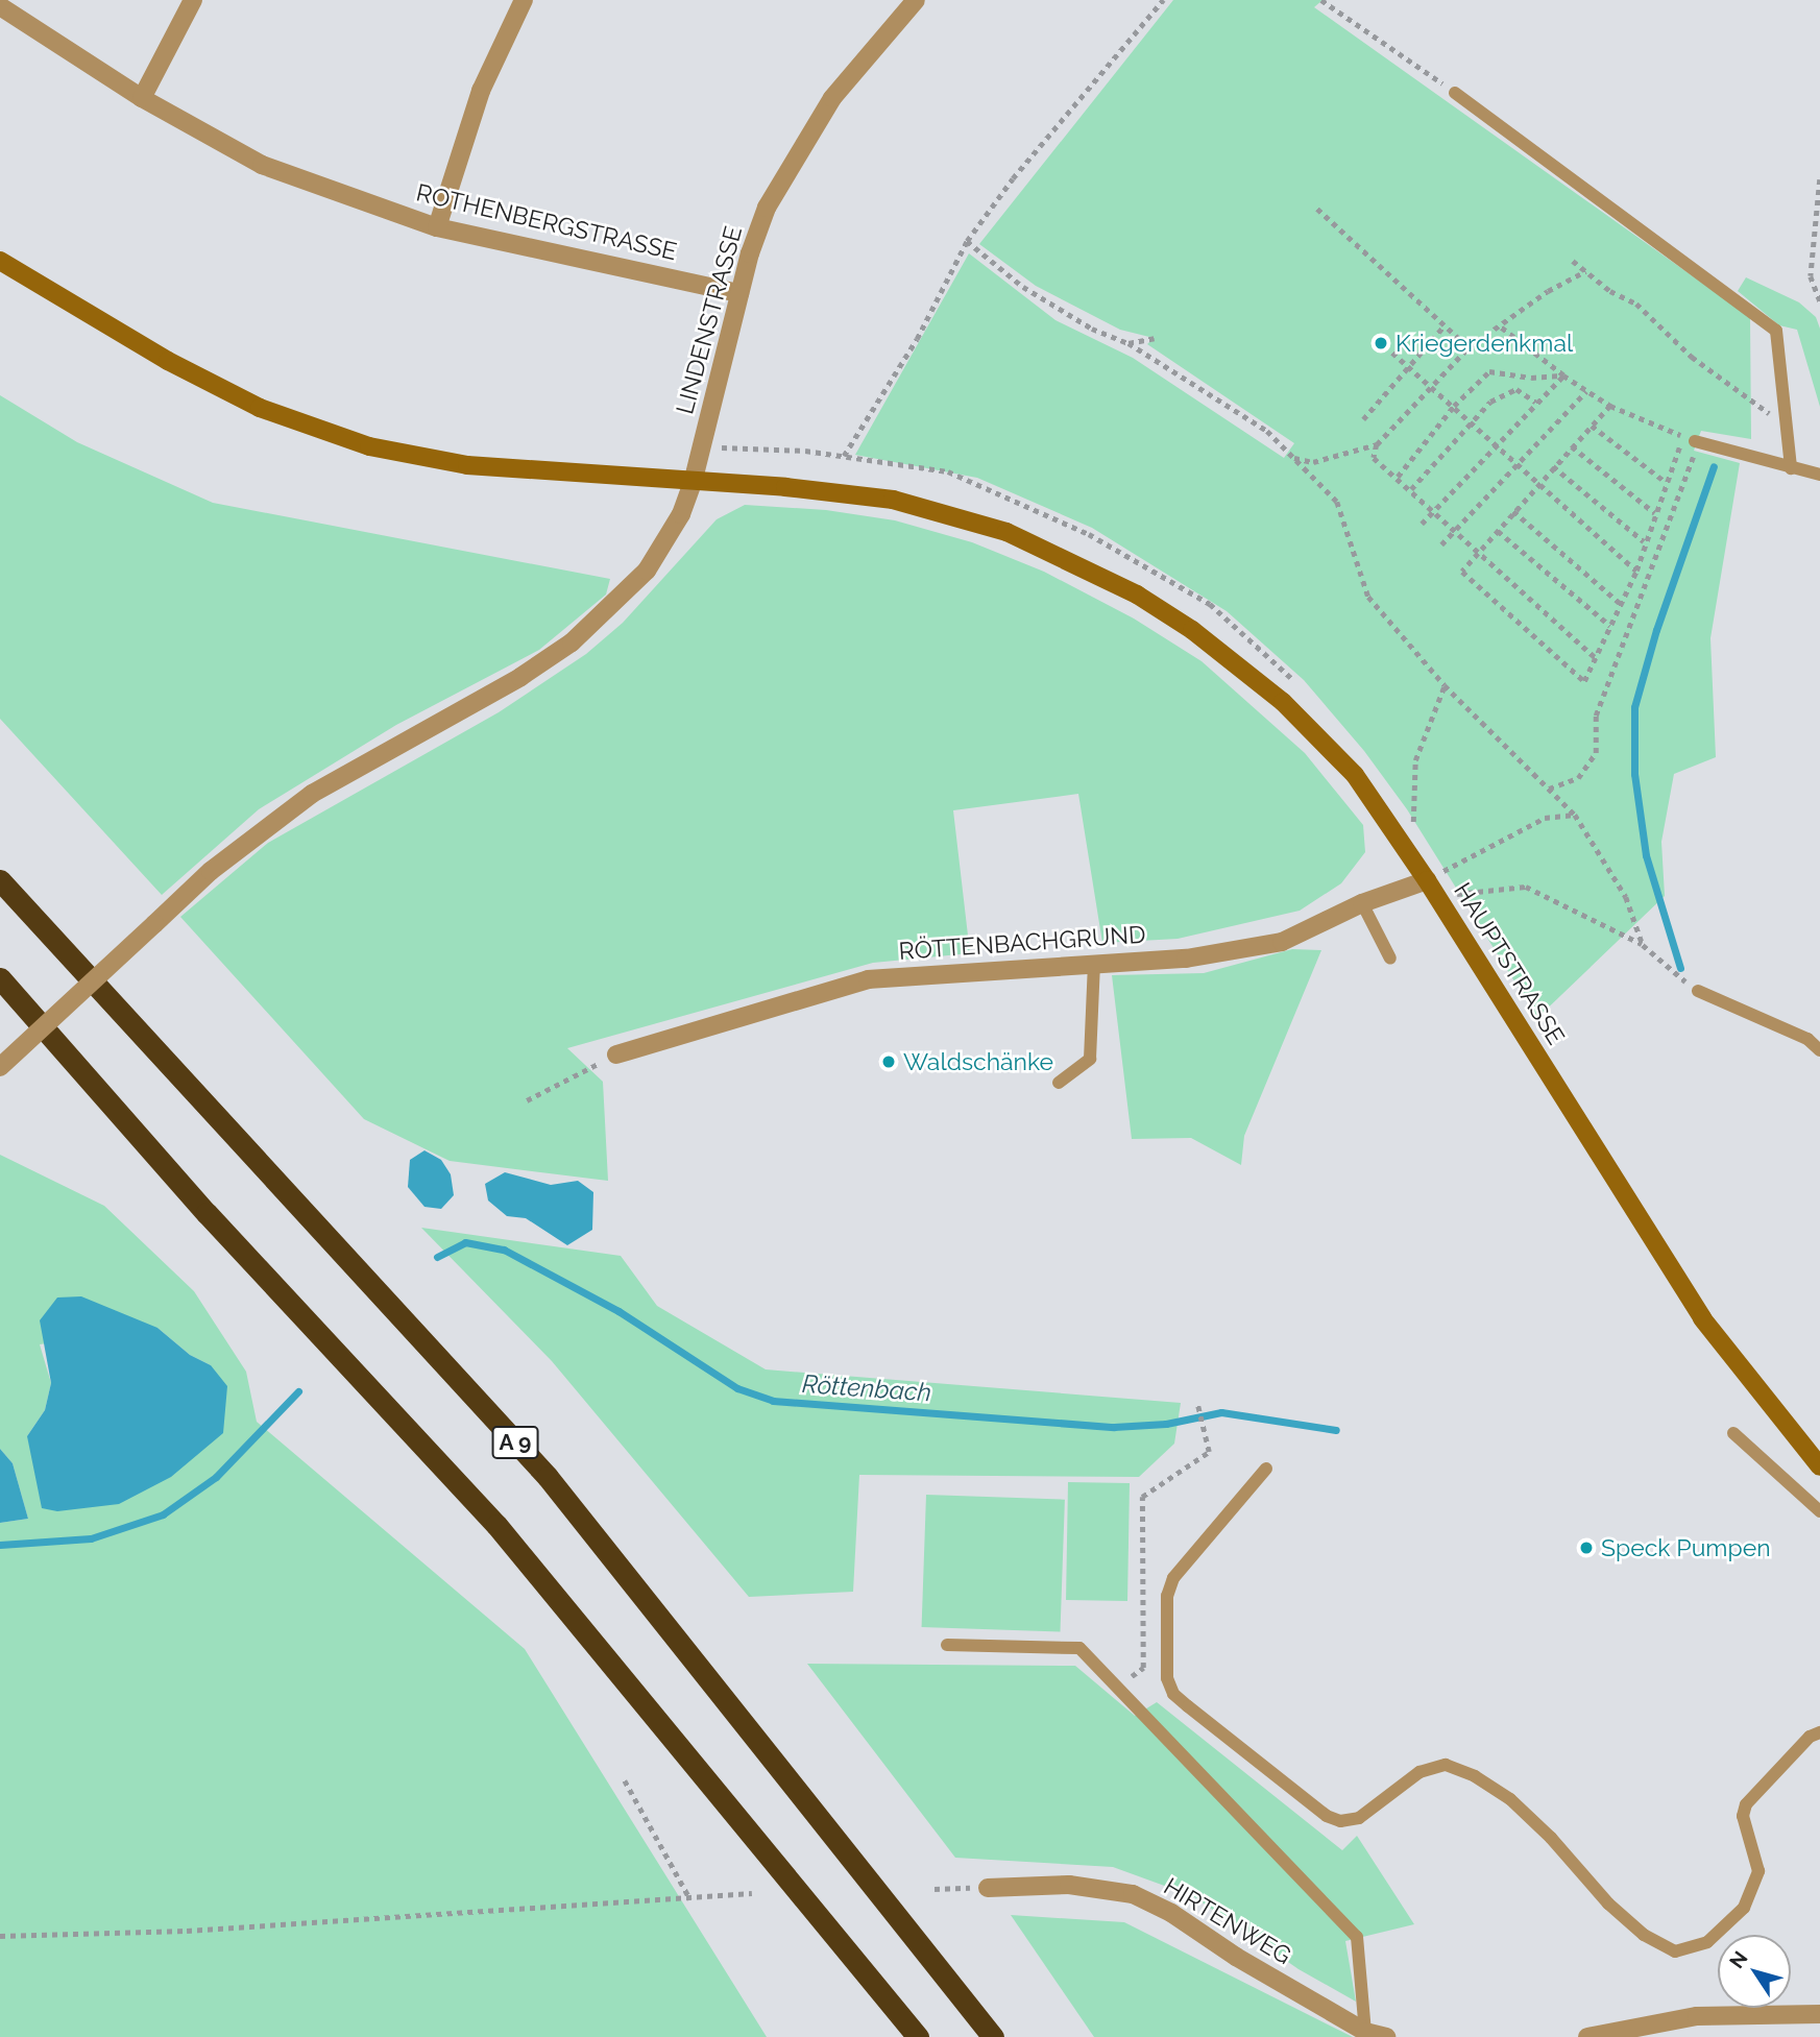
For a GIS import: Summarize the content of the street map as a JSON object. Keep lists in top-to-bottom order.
{
  "streets": {
    "highway": ["A 9"],
    "main road": ["HAUPTSTRASSE"],
    "street": [
      "ROTHENBERGSTRASSE",
      "LINDENSTRASSE",
      "RÖTTENBACHGRUND",
      "HIRTENWEG"
    ]
  },
  "crossings": [
    ["ROTHENBERGSTRASSE", "LINDENSTRASSE"],
    ["LINDENSTRASSE", "HAUPTSTRASSE"],
    ["RÖTTENBACHGRUND", "HAUPTSTRASSE"]
  ],
  "water": ["Röttenbach"],
  "places": ["Kriegerdenkmal", "Waldschänke", "Speck Pumpen"],
  "north": "top left"
}
